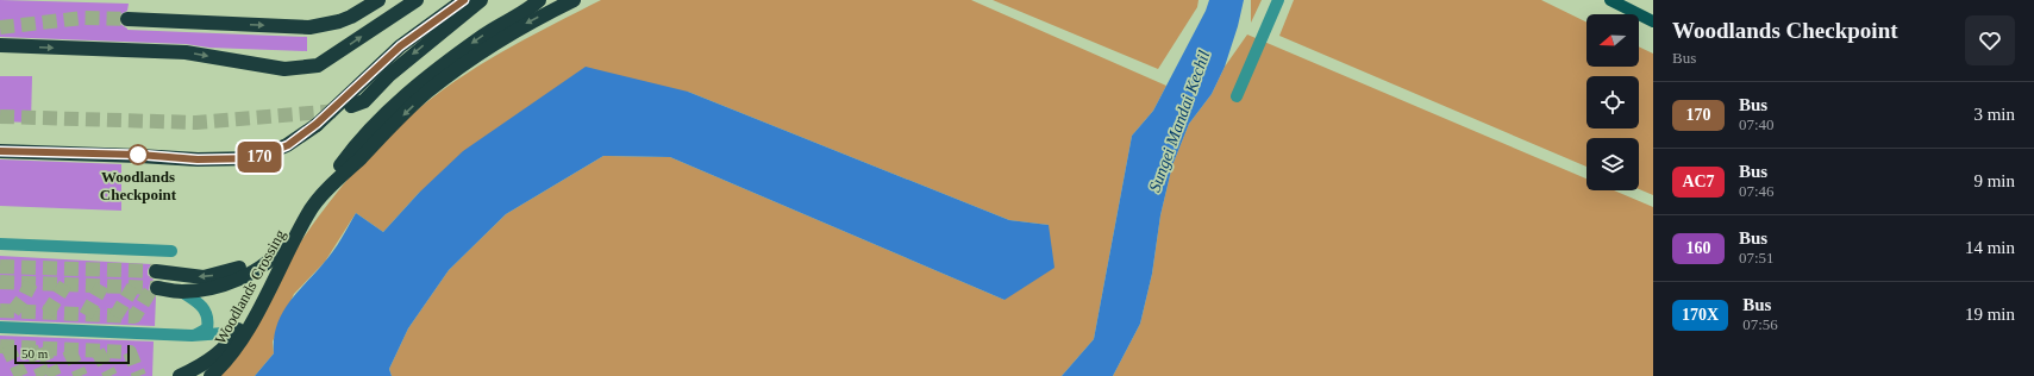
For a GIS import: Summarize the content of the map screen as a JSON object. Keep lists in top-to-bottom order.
{
  "streets": {
    "highway": ["Woodlands Crossing"]
  },
  "water": ["Sungei Mandai Kechil"],
  "places": ["Woodlands Checkpoint"],
  "lines": ["bus line 170"],
  "scale_bar": "50 m",
  "north": "left",
  "page": {
    "on_map": "170",
    "heading": ["Woodlands Checkpoint", "Bus"],
    "list": [
      {
        "mark": "170",
        "name": "Bus",
        "note": "07:40",
        "value": "3 min"
      },
      {
        "mark": "AC7",
        "name": "Bus",
        "note": "07:46",
        "value": "9 min"
      },
      {
        "mark": "160",
        "name": "Bus",
        "note": "07:51",
        "value": "14 min"
      },
      {
        "mark": "170X",
        "name": "Bus",
        "note": "07:56",
        "value": "19 min"
      }
    ],
    "scale": "50 m"
  }
}
